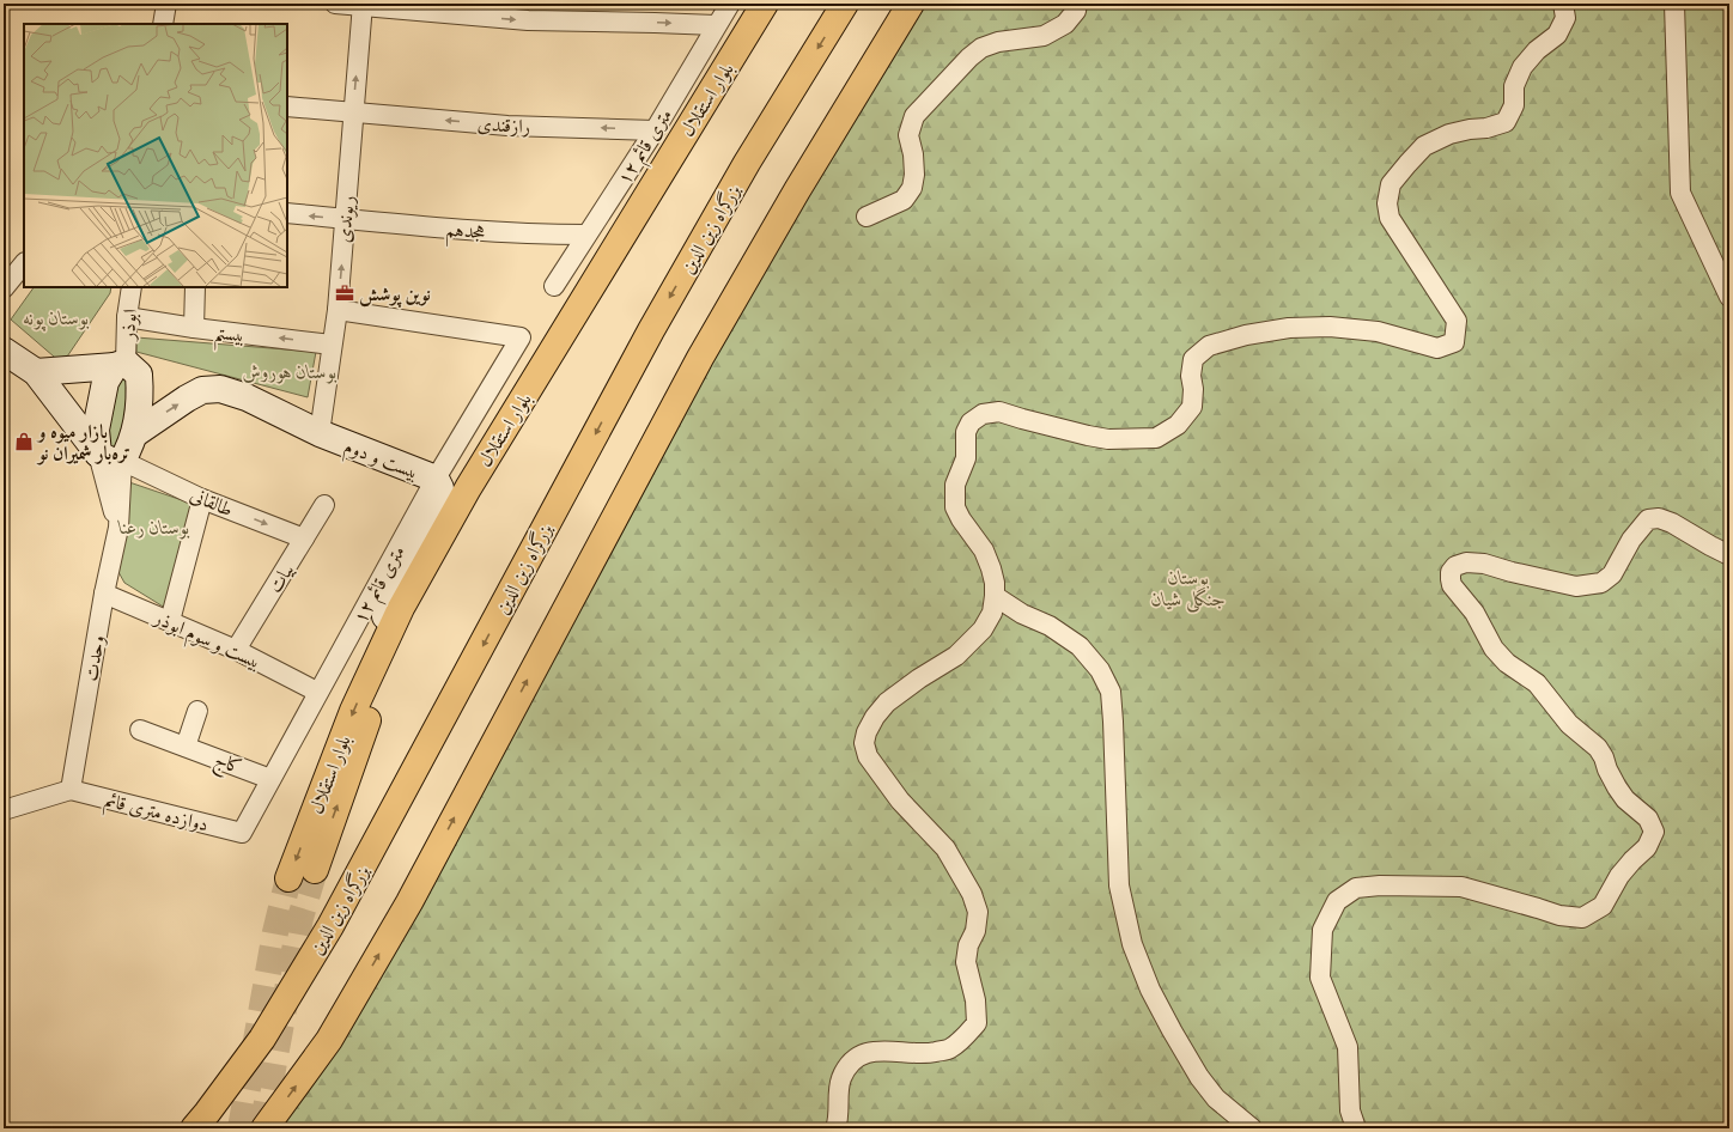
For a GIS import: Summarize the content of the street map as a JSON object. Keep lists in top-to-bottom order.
{
  "streets": {
    "main road": ["بلوار استقلال", "بزرگراه زین الدین", "بیست و دوم"],
    "street": [
      "رازقندی",
      "۱۲ متری قائم",
      "ریوندی",
      "هجدهم",
      "ابوذر",
      "بیستم",
      "طالقانی",
      "بیات",
      "بیست و سوم ابوذر",
      "وحدت",
      "کاج",
      "دوازده متری قائم"
    ]
  },
  "crossings": [
    ["بلوار استقلال", "بیست و دوم"],
    ["رازقندی", "۱۲ متری قائم"],
    ["رازقندی", "ریوندی"],
    ["۱۲ متری قائم", "ریوندی"],
    ["۱۲ متری قائم", "هجدهم"],
    ["۱۲ متری قائم", "بیست و دوم"],
    ["۱۲ متری قائم", "کاج"],
    ["۱۲ متری قائم", "دوازده متری قائم"],
    ["ریوندی", "هجدهم"],
    ["ریوندی", "بیستم"],
    ["ریوندی", "بیست و دوم"],
    ["ابوذر", "بیستم"],
    ["طالقانی", "بیات"],
    ["طالقانی", "وحدت"],
    ["بیات", "بیست و سوم ابوذر"],
    ["بیست و سوم ابوذر", "وحدت"],
    ["وحدت", "دوازده متری قائم"]
  ],
  "one_way": ["ریوندی", "بیستم", "طالقانی"],
  "parks": [
    "بوستان پونه",
    "بوستان هوروش",
    "بوستان رعنا",
    "بوستان جنگلی شیان"
  ],
  "places": {
    "office": ["نوین پوشش"],
    "shop": ["بازار میوه و تره‌بار شمیران نو"]
  }
}
